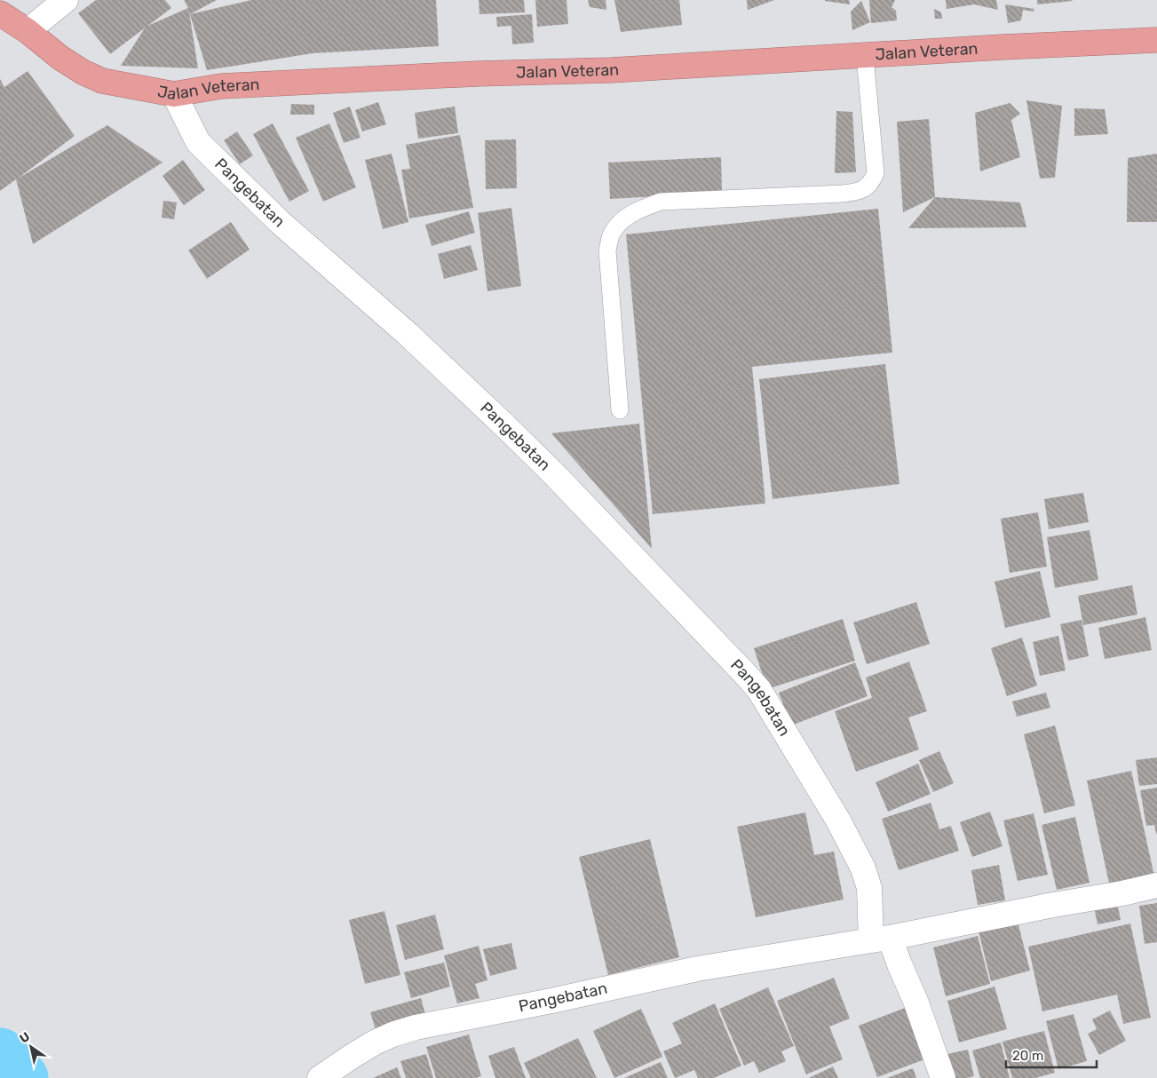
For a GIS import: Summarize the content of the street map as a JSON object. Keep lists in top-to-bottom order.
{
  "streets": {
    "highway": ["Jalan Veteran"],
    "street": ["Pangebatan"]
  },
  "crossings": [
    ["Jalan Veteran", "Pangebatan"]
  ],
  "scale_bar": "20 m",
  "north": "top left"
}
